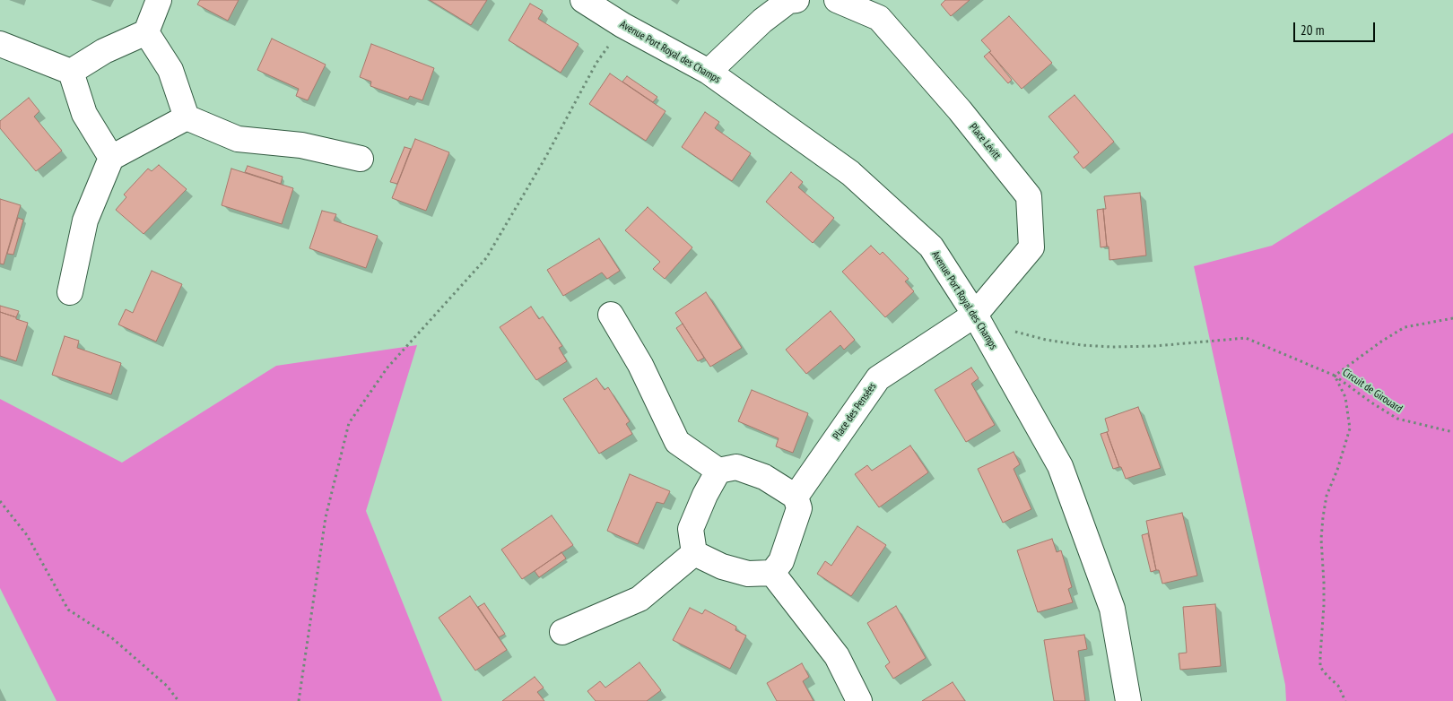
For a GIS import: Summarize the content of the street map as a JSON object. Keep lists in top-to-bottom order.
{
  "streets": {
    "street": ["Avenue Port Royal des Champs", "Place Lévitt", "Place des Pensées"],
    "path": ["Circuit de Girouard"]
  },
  "crossings": [
    ["Avenue Port Royal des Champs", "Place Lévitt"],
    ["Avenue Port Royal des Champs", "Place des Pensées"],
    ["Place Lévitt", "Place des Pensées"]
  ],
  "scale_bar": "20 m"
}
